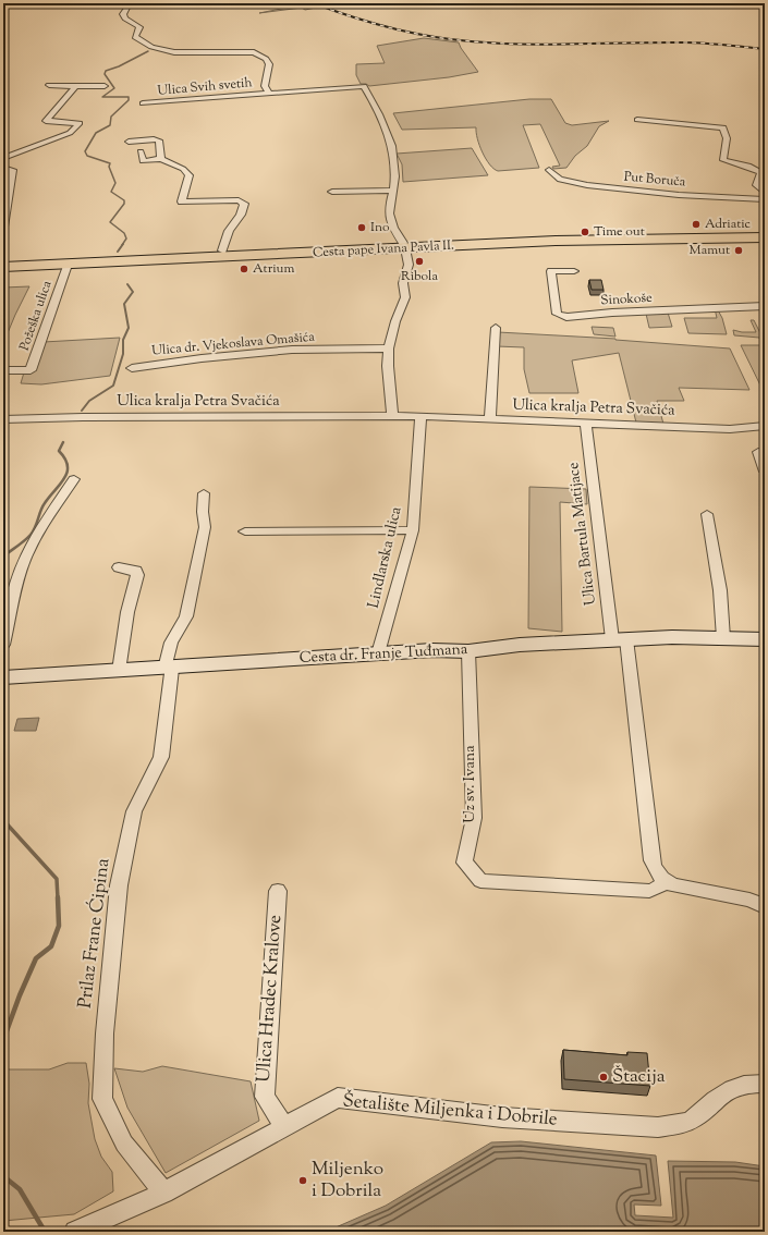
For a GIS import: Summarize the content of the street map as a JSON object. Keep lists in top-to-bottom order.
{
  "streets": {
    "main road": ["Cesta pape Ivana Pavla II.", "Cesta dr. Franje Tuđmana"],
    "street": [
      "Ulica Svih svetih",
      "Put Boruča",
      "Sinokoše",
      "Požeška ulica",
      "Ulica dr. Vjekoslava Omašića",
      "Ulica kralja Petra Svačića",
      "Ulica Bartula Matijace",
      "Lindlarska ulica",
      "Uz sv. Ivana",
      "Prilaz Frane Ćipina",
      "Ulica Hradec Kralove",
      "Šetalište Miljenka i Dobrile"
    ]
  },
  "crossings": [
    ["Ulica Svih svetih", "Cesta pape Ivana Pavla II."],
    ["Ulica kralja Petra Svačića", "Ulica Bartula Matijace"],
    ["Ulica kralja Petra Svačića", "Lindlarska ulica"],
    ["Ulica Bartula Matijace", "Cesta dr. Franje Tuđmana"],
    ["Lindlarska ulica", "Cesta dr. Franje Tuđmana"],
    ["Cesta dr. Franje Tuđmana", "Uz sv. Ivana"],
    ["Cesta dr. Franje Tuđmana", "Prilaz Frane Ćipina"],
    ["Prilaz Frane Ćipina", "Šetalište Miljenka i Dobrile"],
    ["Ulica Hradec Kralove", "Šetalište Miljenka i Dobrile"]
  ],
  "places": [
    "Adriatic",
    "Ino",
    "Time out",
    "Mamut",
    "Ribola",
    "Atrium",
    "Štacija",
    "Miljenko i Dobrila"
  ]
}
